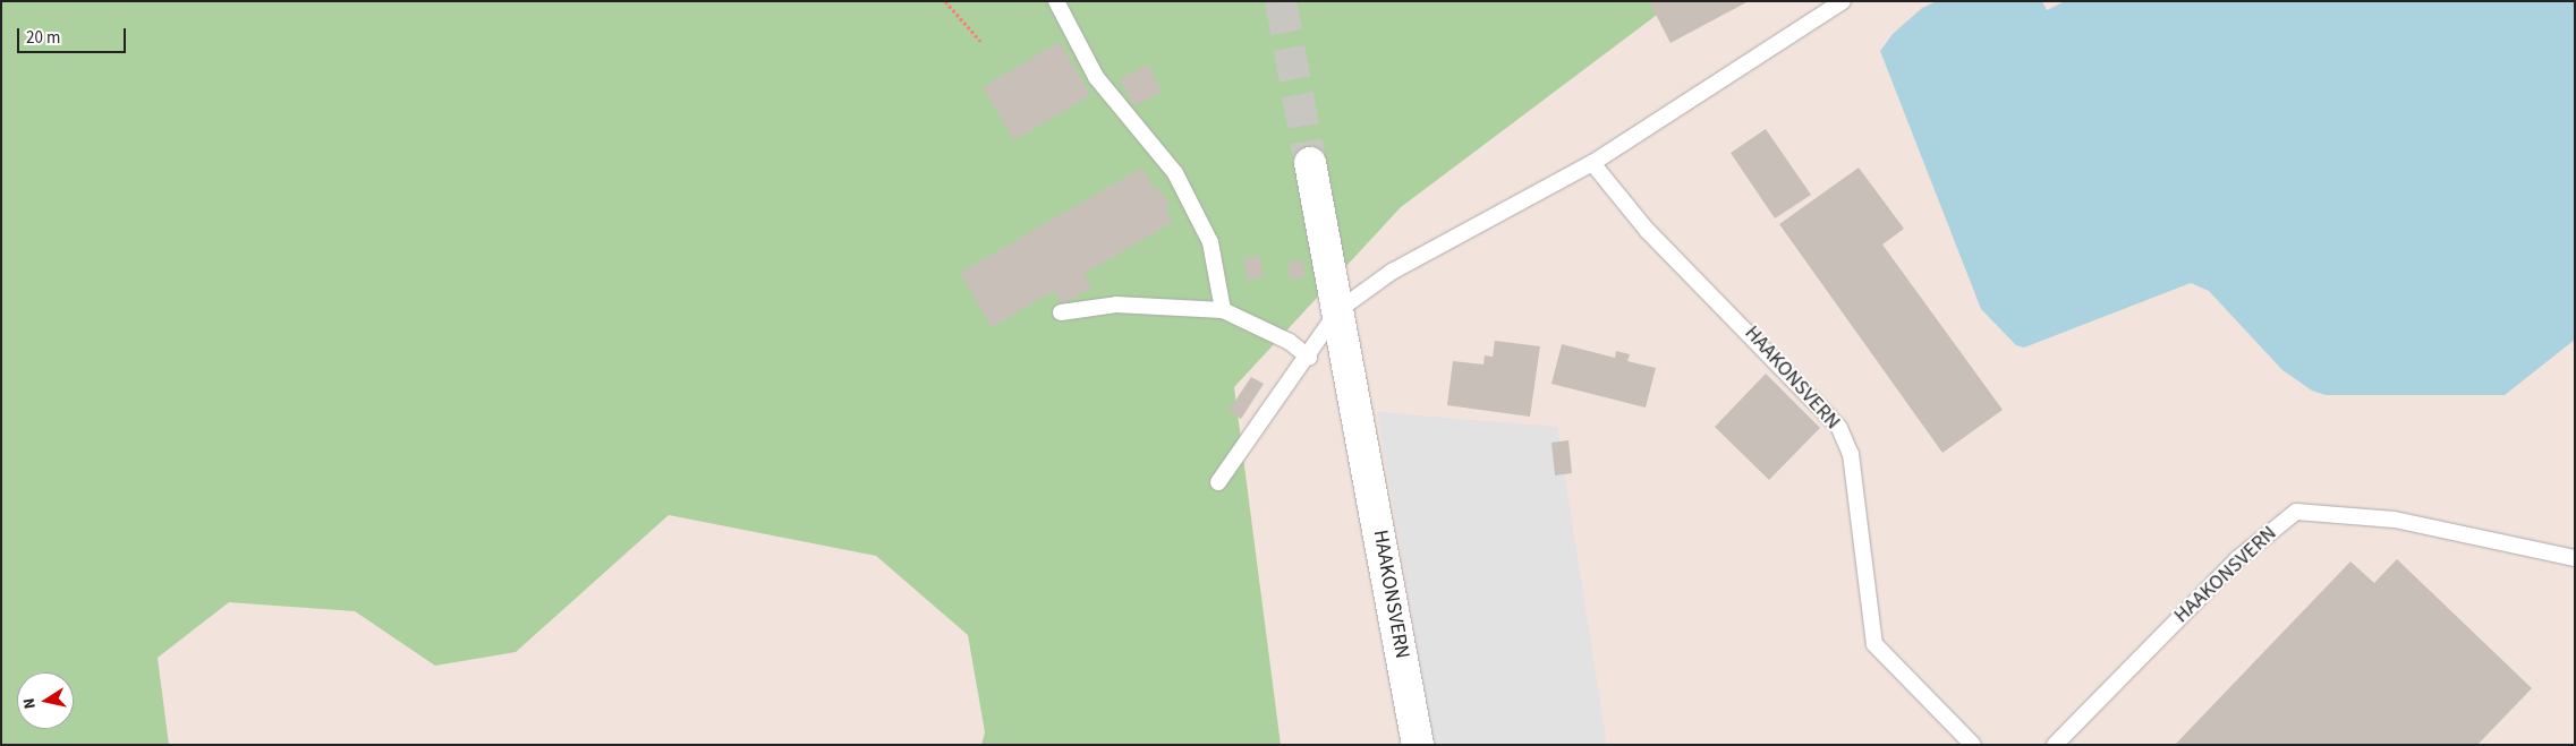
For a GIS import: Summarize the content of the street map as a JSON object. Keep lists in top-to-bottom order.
{
  "streets": {
    "street": ["HAAKONSVERN"]
  },
  "scale_bar": "20 m",
  "north": "left"
}
